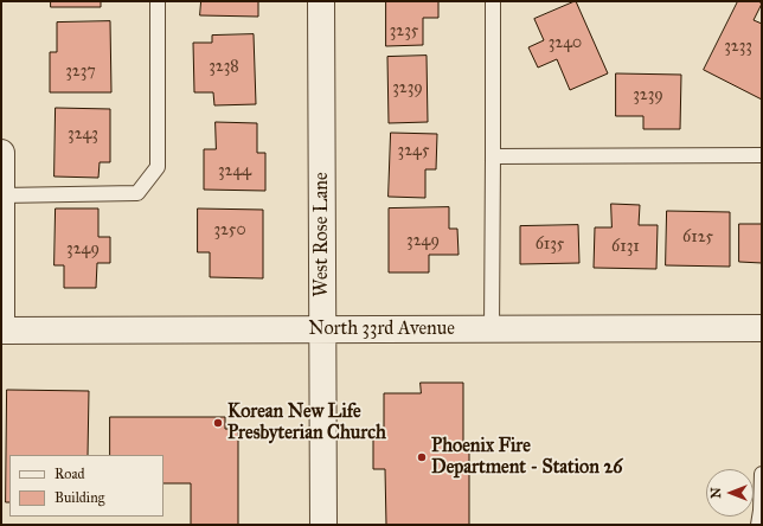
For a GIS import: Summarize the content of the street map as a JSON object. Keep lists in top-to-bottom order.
{
  "streets": {
    "street": ["West Rose Lane", "North 33rd Avenue"]
  },
  "crossings": [
    ["West Rose Lane", "North 33rd Avenue"]
  ],
  "places": ["Korean New Life Presbyterian Church", "Phoenix Fire Department - Station 26"],
  "house_numbers": [
    "3235",
    "3240",
    "3233",
    "3238",
    "3237",
    "3239",
    "3239",
    "3243",
    "3245",
    "3244",
    "3250",
    "6125",
    "3249",
    "6135",
    "6131",
    "3249"
  ],
  "legend": ["Road", "Building"],
  "north": "left"
}
